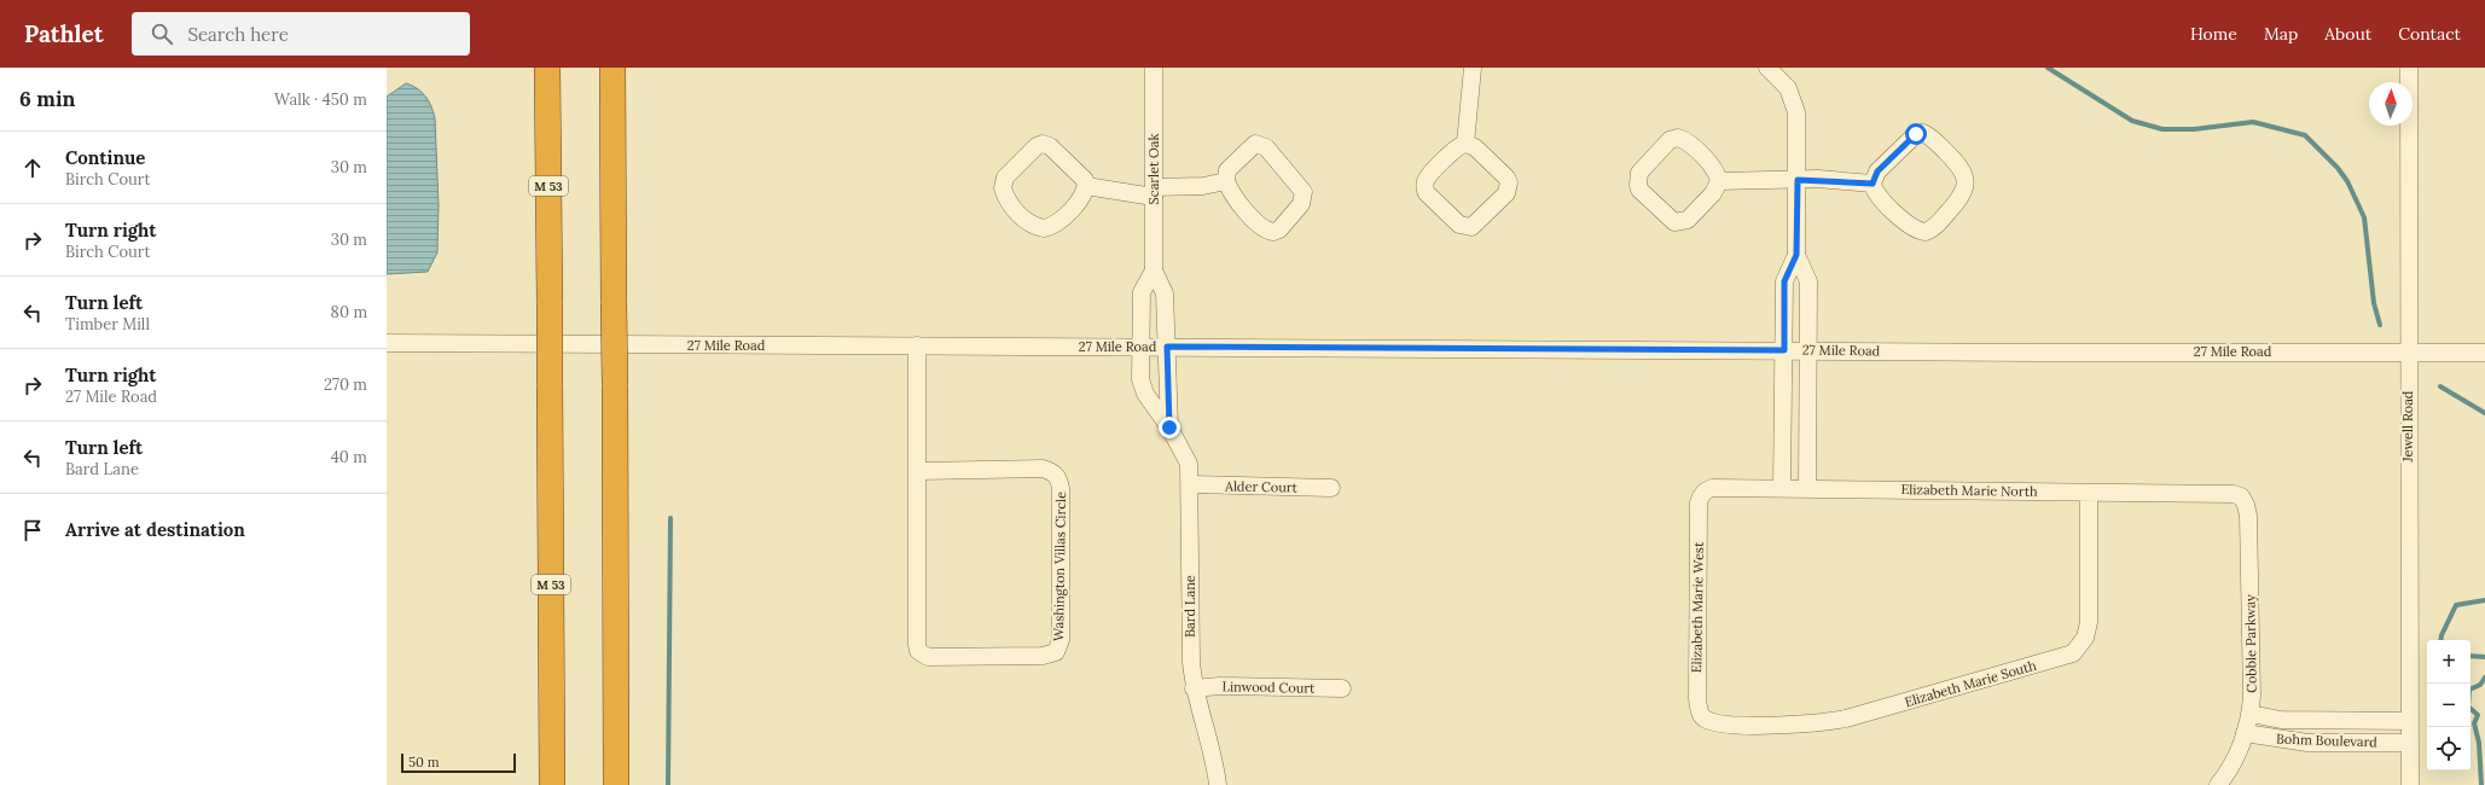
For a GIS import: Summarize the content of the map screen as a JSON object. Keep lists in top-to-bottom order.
{
  "streets": {
    "highway": ["M 53"],
    "street": [
      "Scarlet Oak",
      "27 Mile Road",
      "Jewell Road",
      "Alder Court",
      "Elizabeth Marie North",
      "Washington Villas Circle",
      "Bard Lane",
      "Elizabeth Marie West",
      "Cobble Parkway",
      "Elizabeth Marie South",
      "Linwood Court",
      "Bohm Boulevard"
    ]
  },
  "crossings": [
    ["Scarlet Oak", "27 Mile Road"],
    ["Scarlet Oak", "Bard Lane"],
    ["27 Mile Road", "Jewell Road"],
    ["27 Mile Road", "Washington Villas Circle"],
    ["27 Mile Road", "Bard Lane"],
    ["Jewell Road", "Bohm Boulevard"],
    ["Alder Court", "Bard Lane"],
    ["Elizabeth Marie North", "Elizabeth Marie West"],
    ["Elizabeth Marie North", "Cobble Parkway"],
    ["Elizabeth Marie North", "Elizabeth Marie South"],
    ["Bard Lane", "Linwood Court"],
    ["Elizabeth Marie West", "Elizabeth Marie South"],
    ["Cobble Parkway", "Bohm Boulevard"]
  ],
  "scale_bar": "50 m",
  "north": "top",
  "page": {
    "header": "Pathlet",
    "search": "Search here",
    "nav": [
      "Home",
      "Map",
      "About",
      "Contact"
    ],
    "heading": ["6 min", "Walk · 450 m"],
    "list": [
      ["Continue", "Birch Court", "30 m"],
      ["Turn right", "Birch Court", "30 m"],
      ["Turn left", "Timber Mill", "80 m"],
      ["Turn right", "27 Mile Road", "270 m"],
      ["Turn left", "Bard Lane", "40 m"],
      "Arrive at destination"
    ],
    "map_buttons": ["+", "−"],
    "scale": "50 m"
  }
}
